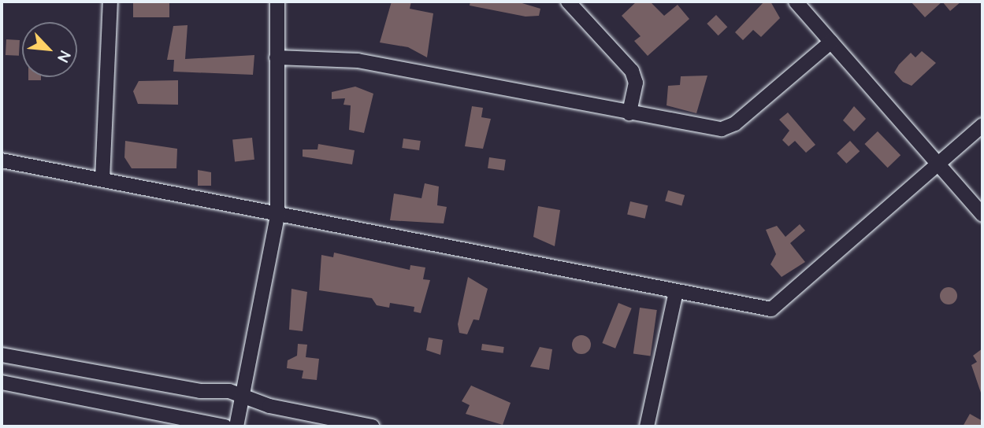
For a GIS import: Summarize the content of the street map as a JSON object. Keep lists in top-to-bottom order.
{
  "north": "bottom right"
}
